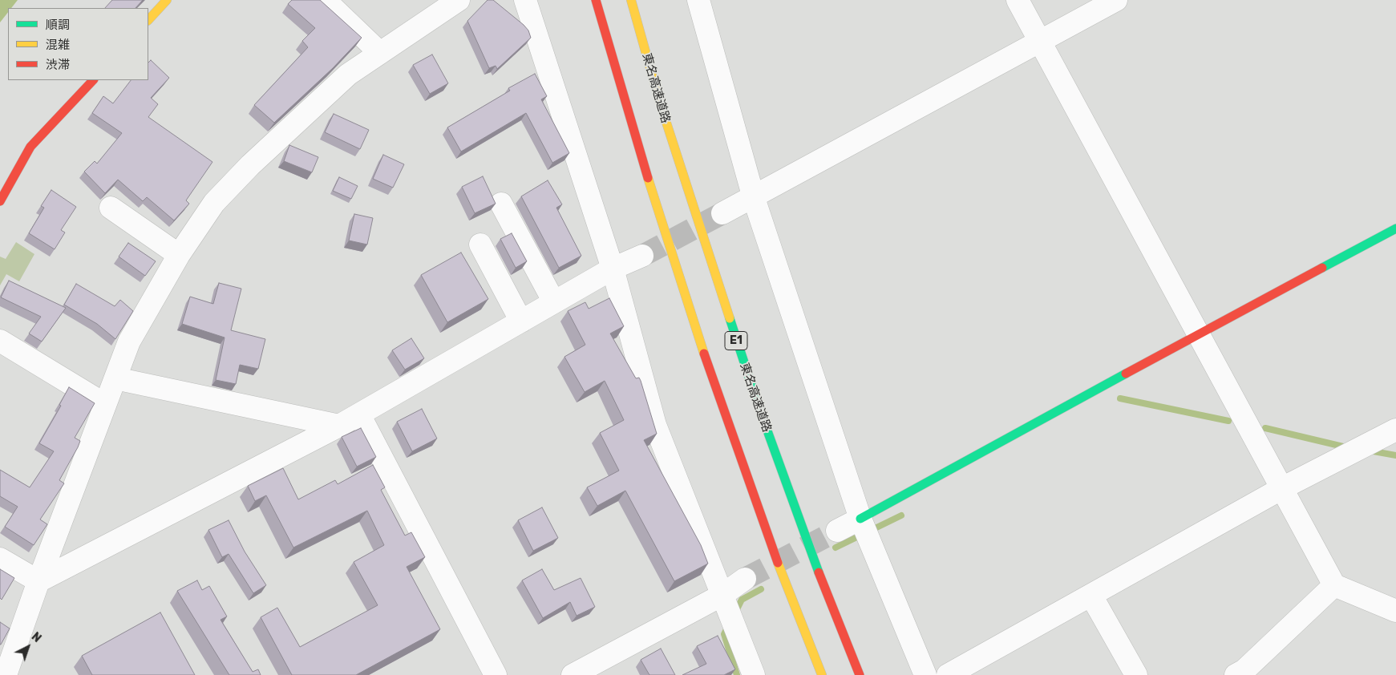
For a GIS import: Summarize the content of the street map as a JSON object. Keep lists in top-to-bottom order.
{
  "streets": {
    "main road": ["東名高速道路", "E1"]
  },
  "legend": ["順調", "混雑", "渋滞"],
  "north": "top right"
}
